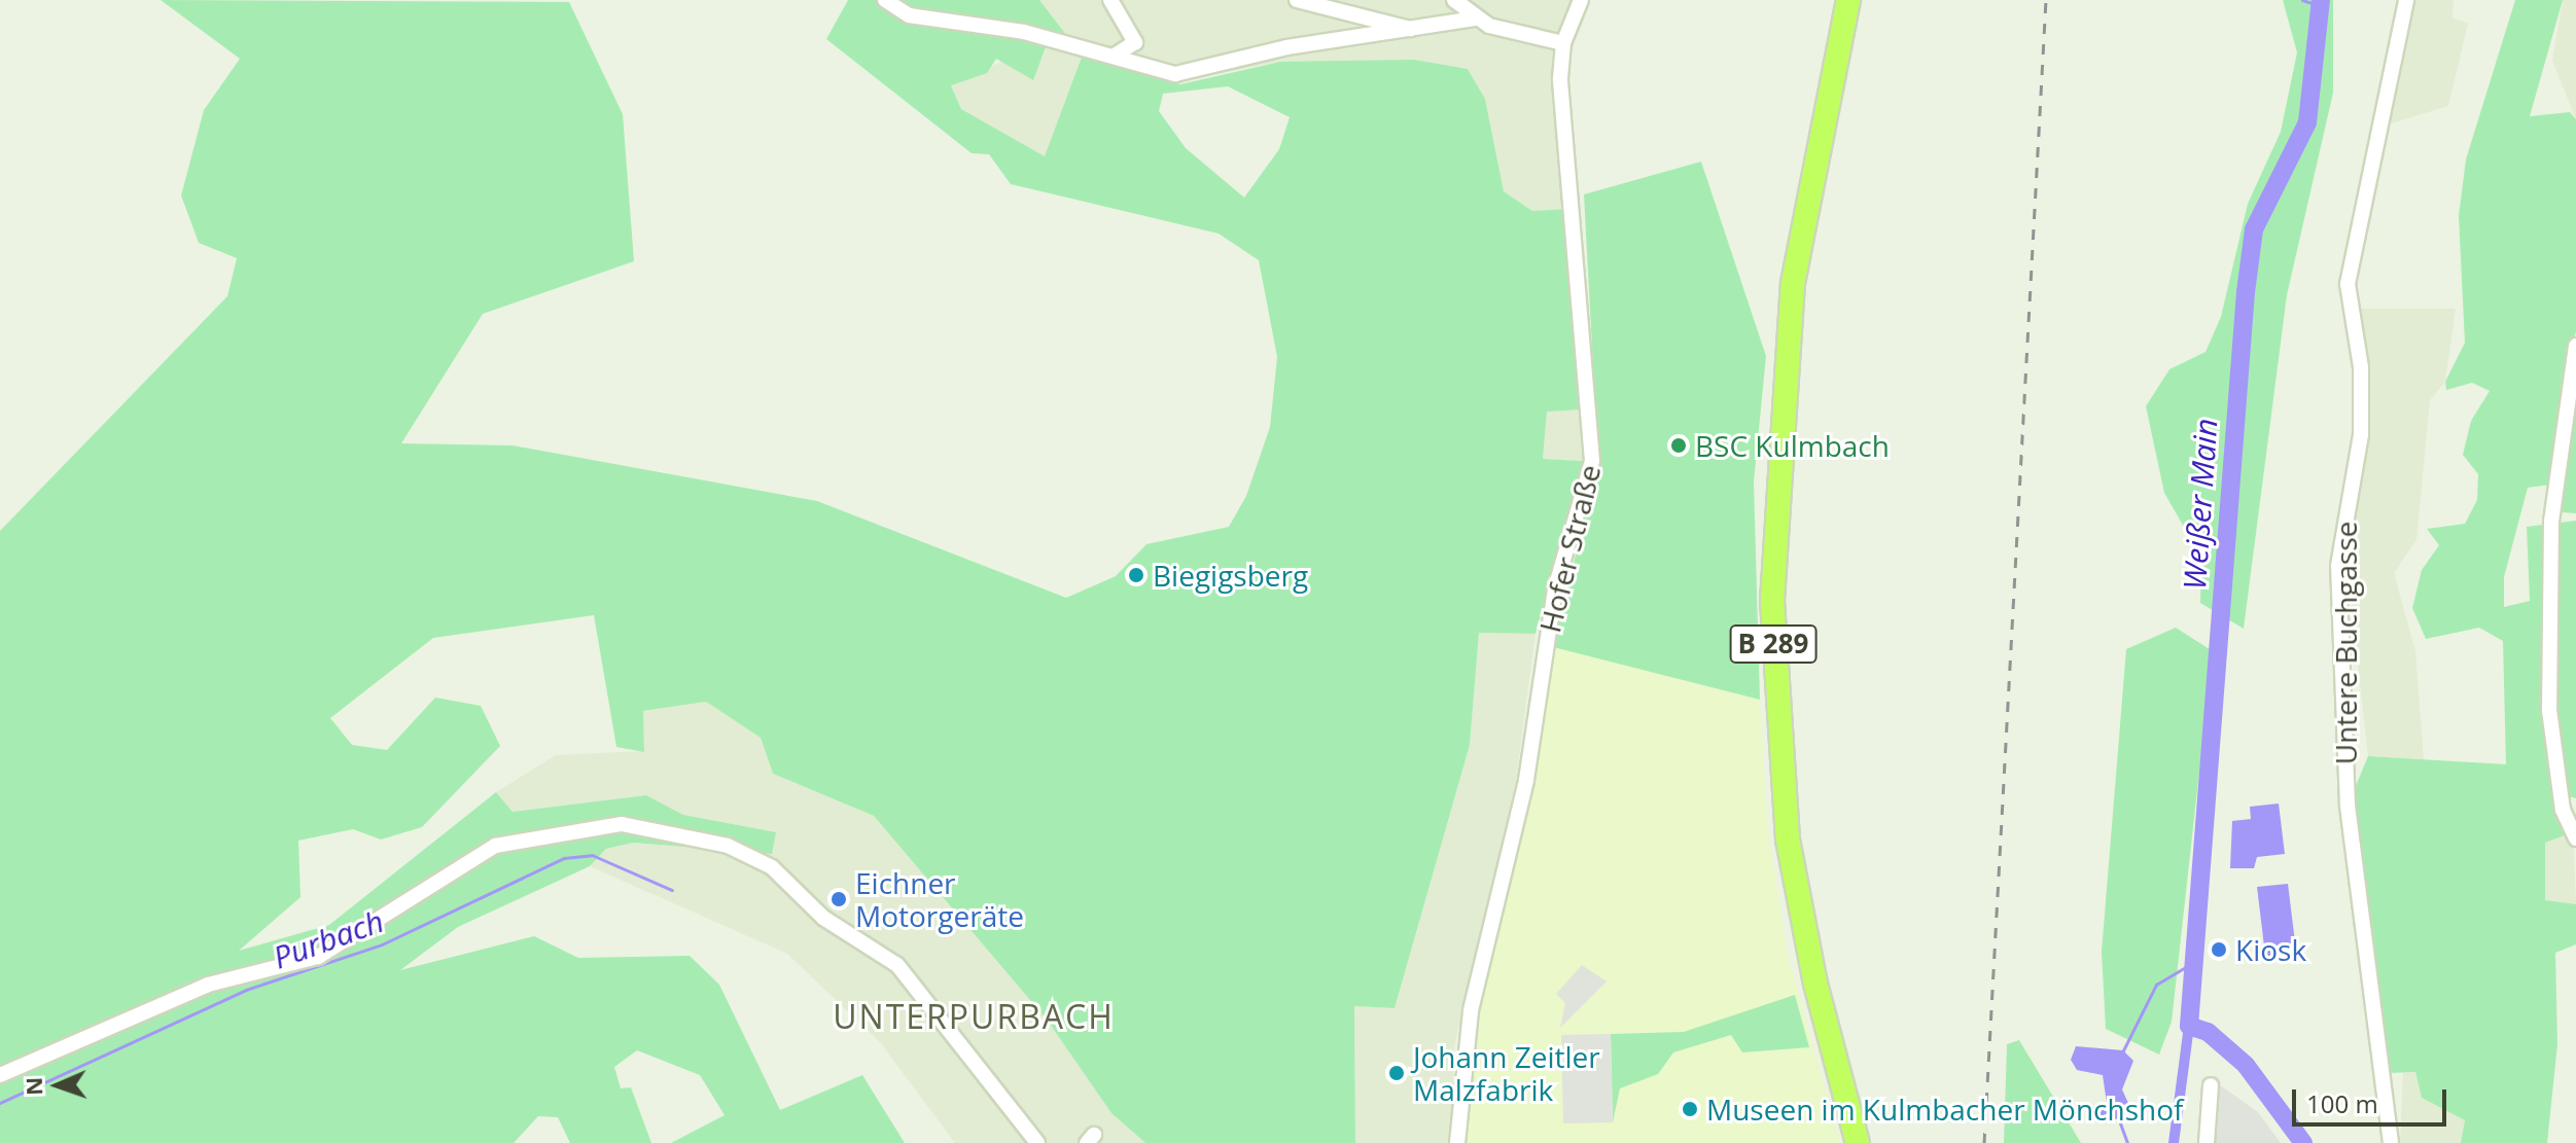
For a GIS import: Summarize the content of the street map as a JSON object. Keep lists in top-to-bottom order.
{
  "streets": {
    "highway": ["B 289"],
    "street": ["Hofer Straße", "Untere Buchgasse"]
  },
  "districts": ["UNTERPURBACH"],
  "water": ["Weißer Main", "Purbach"],
  "places": [
    "BSC Kulmbach",
    "Biegigsberg",
    "Eichner Motorgeräte",
    "Kiosk",
    "Johann Zeitler Malzfabrik",
    "Museen im Kulmbacher Mönchshof"
  ],
  "scale_bar": "100 m",
  "north": "left"
}
